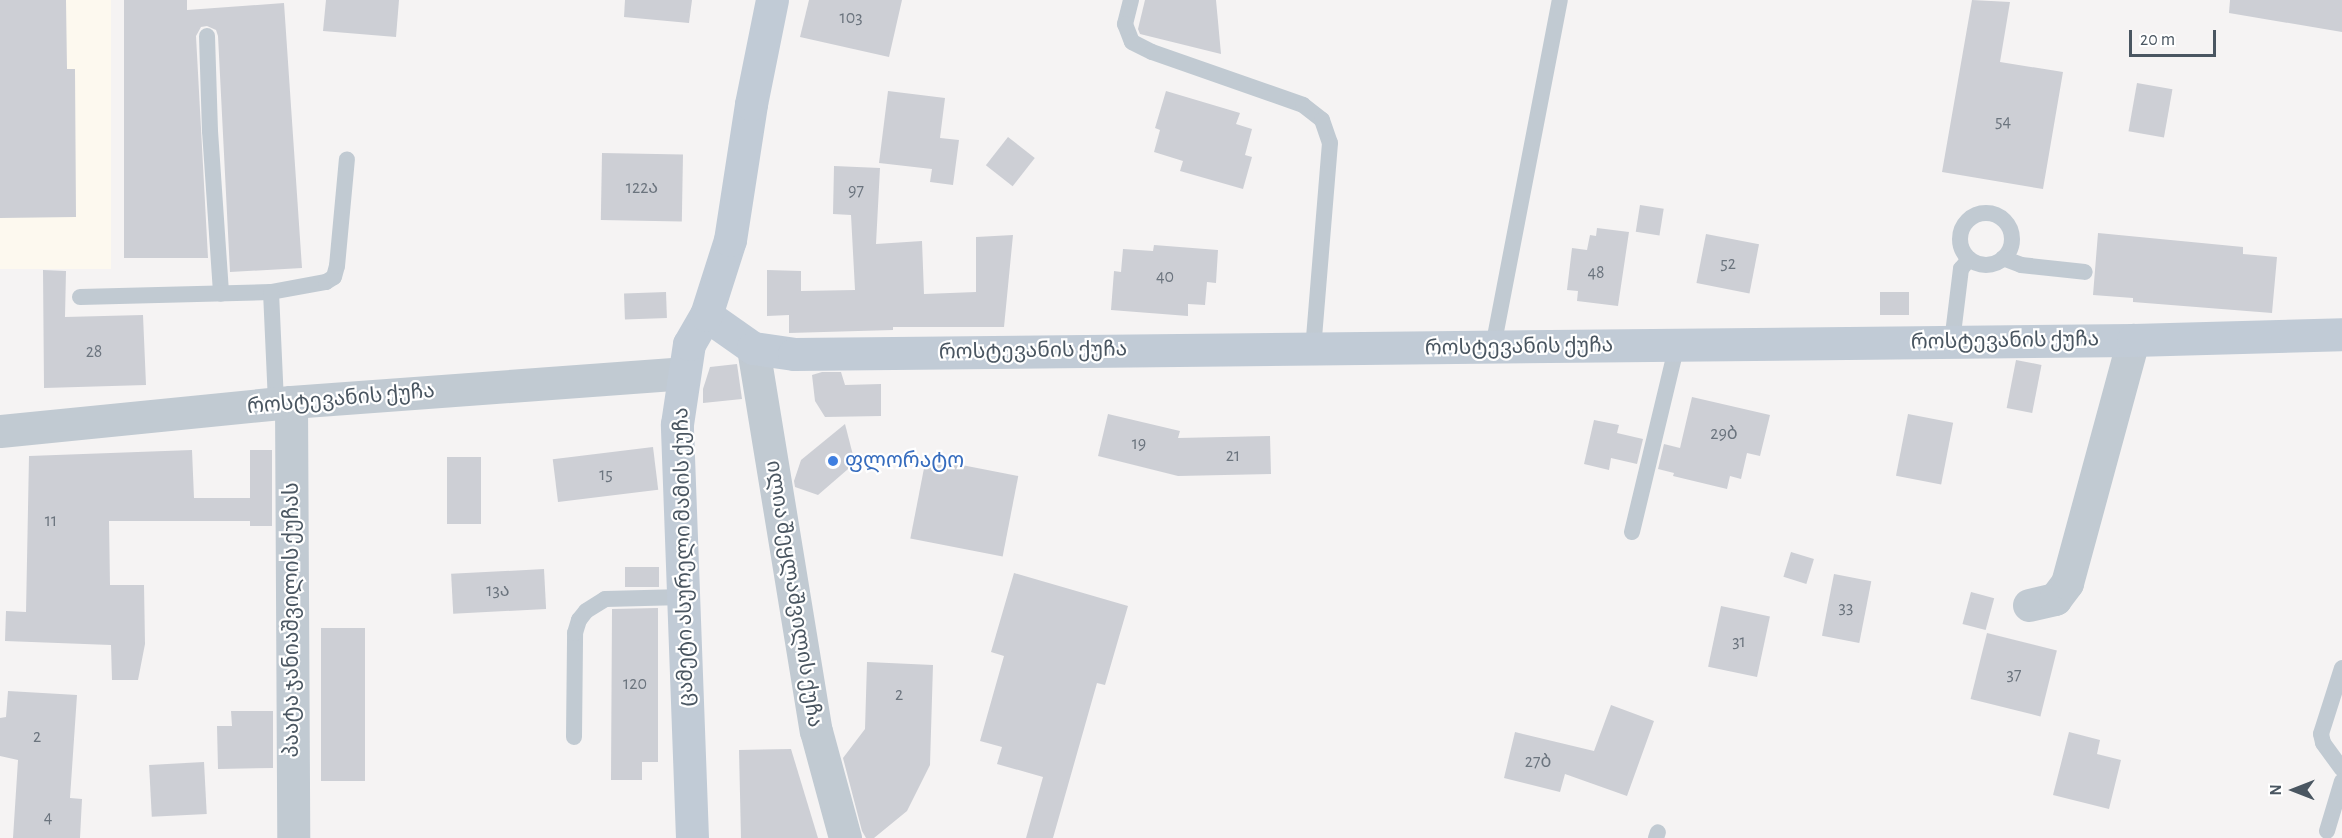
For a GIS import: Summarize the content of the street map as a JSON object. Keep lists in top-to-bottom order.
{
  "streets": {
    "street": [
      "როსტევანის ქუჩა",
      "ცამეტი ასურელი მამის ქუჩა",
      "ილია შეყლაშვილის ქუჩა",
      "პაატა ჯანიაშვილის ქუჩას"
    ]
  },
  "crossings": [
    ["როსტევანის ქუჩა", "ცამეტი ასურელი მამის ქუჩა"],
    ["როსტევანის ქუჩა", "ილია შეყლაშვილის ქუჩა"],
    ["როსტევანის ქუჩა", "პაატა ჯანიაშვილის ქუჩას"]
  ],
  "places": ["ფლორატო"],
  "house_numbers": [
    "103",
    "54",
    "122ა",
    "97",
    "52",
    "48",
    "40",
    "28",
    "29ბ",
    "19",
    "21",
    "15",
    "11",
    "13ა",
    "33",
    "31",
    "37",
    "120",
    "2",
    "2",
    "27ბ",
    "4"
  ],
  "scale_bar": "20 m",
  "north": "left"
}
